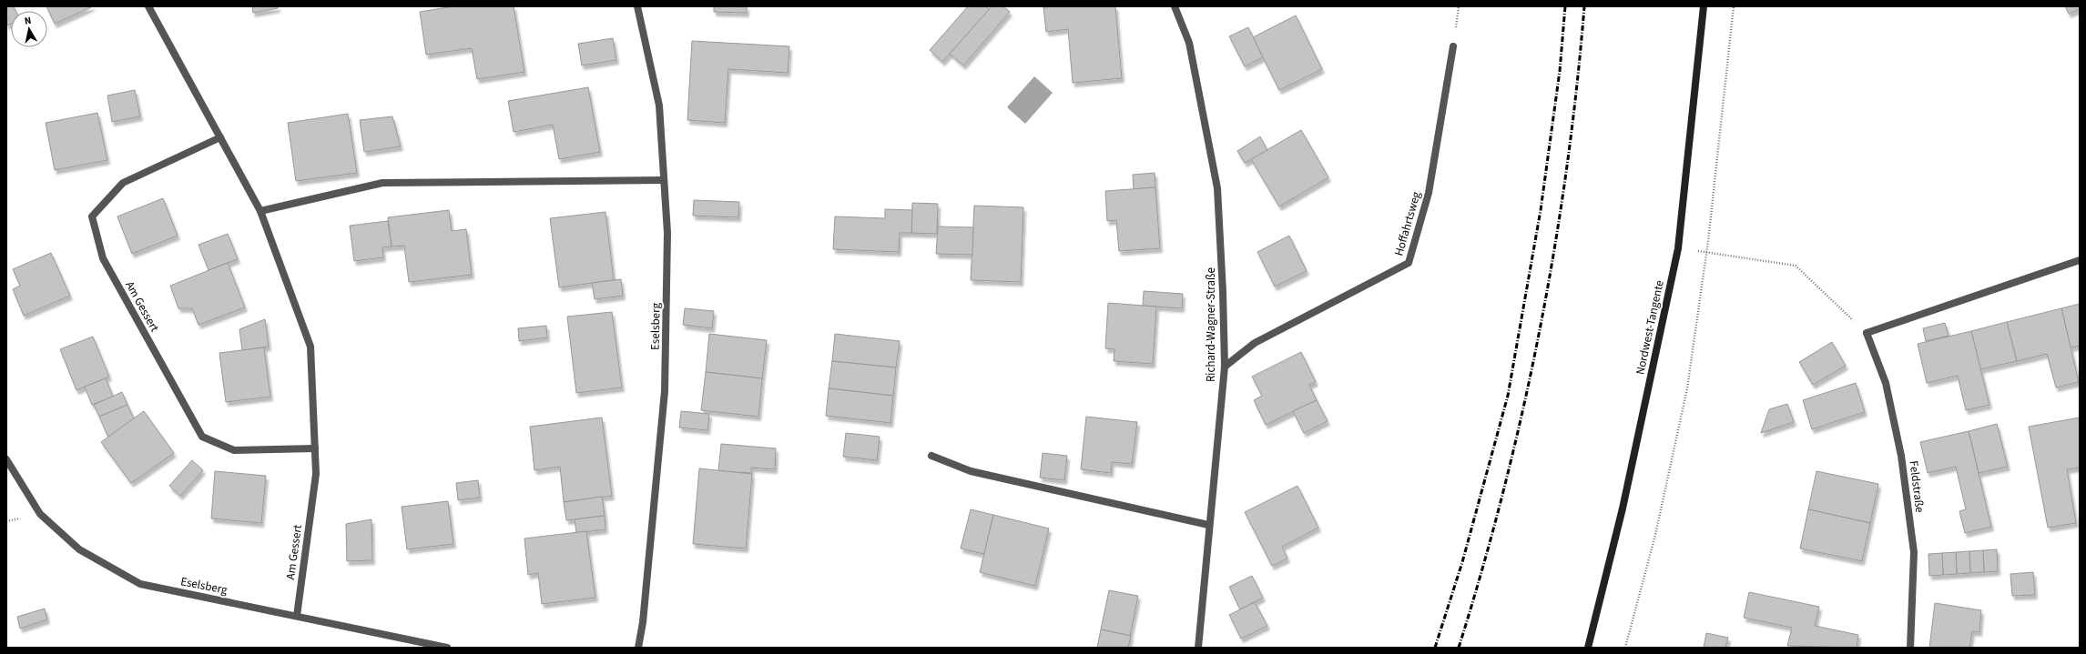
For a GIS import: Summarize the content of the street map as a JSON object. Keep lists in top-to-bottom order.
{
  "streets": {
    "main road": ["Nordwest-Tangente"],
    "street": [
      "Hoffahrtsweg",
      "Am Gessert",
      "Richard-Wagner-Straße",
      "Eselsberg",
      "Feldstraße"
    ]
  },
  "crossings": [
    ["Hoffahrtsweg", "Richard-Wagner-Straße"],
    ["Am Gessert", "Eselsberg"]
  ],
  "north": "top"
}
